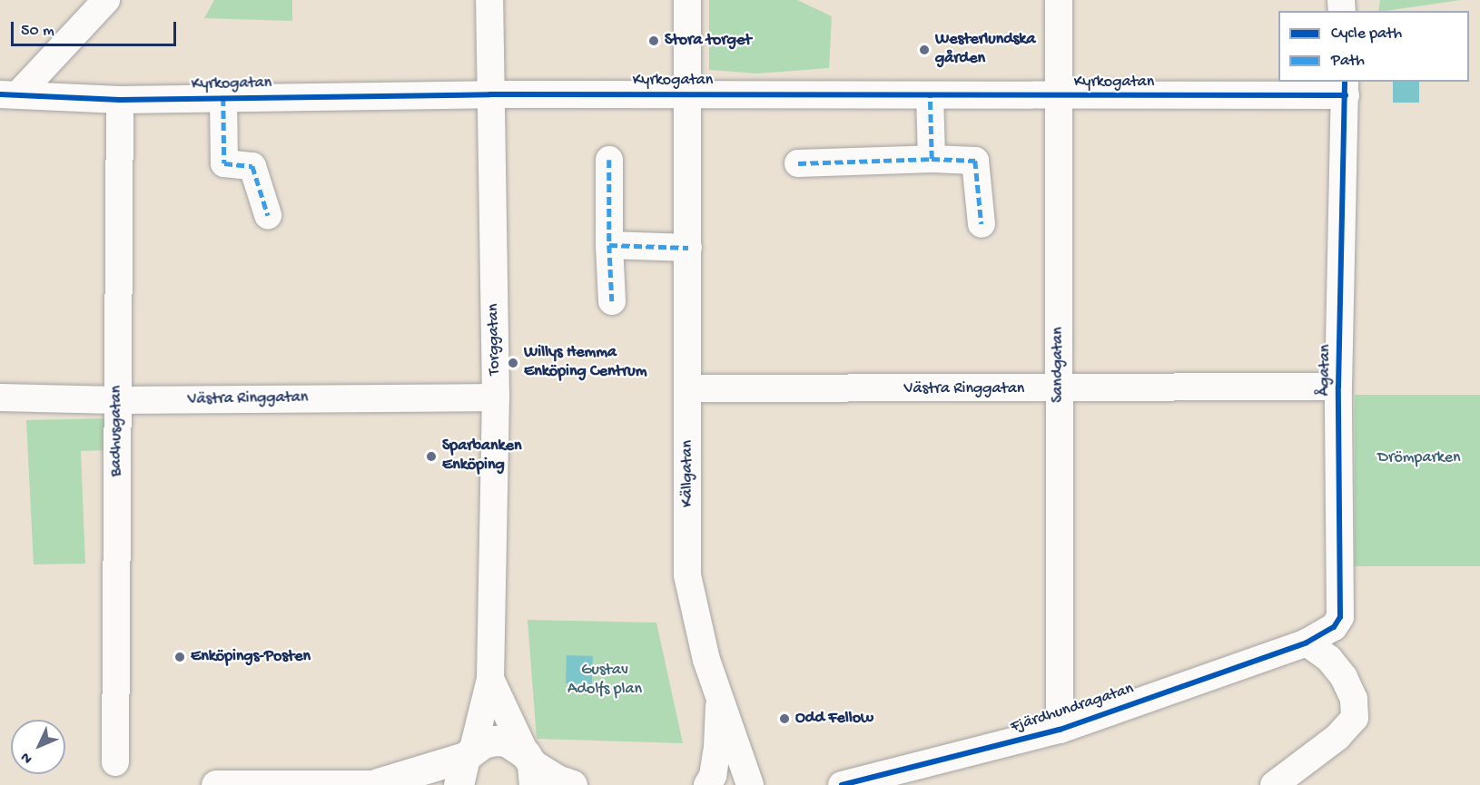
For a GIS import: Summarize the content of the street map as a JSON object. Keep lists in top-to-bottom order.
{
  "streets": {
    "street": [
      "Kyrkogatan",
      "Torggatan",
      "Sandgatan",
      "Ågatan",
      "Västra Ringgatan",
      "Badhusgatan",
      "Källgatan",
      "Fjärdhundragatan"
    ]
  },
  "crossings": [
    ["Kyrkogatan", "Torggatan"],
    ["Kyrkogatan", "Sandgatan"],
    ["Kyrkogatan", "Ågatan"],
    ["Kyrkogatan", "Badhusgatan"],
    ["Kyrkogatan", "Källgatan"],
    ["Torggatan", "Västra Ringgatan"],
    ["Sandgatan", "Västra Ringgatan"],
    ["Sandgatan", "Fjärdhundragatan"],
    ["Ågatan", "Västra Ringgatan"],
    ["Ågatan", "Fjärdhundragatan"],
    ["Västra Ringgatan", "Badhusgatan"],
    ["Västra Ringgatan", "Källgatan"]
  ],
  "parks": ["Drömparken", "Gustav Adolfs plan"],
  "places": [
    "Stora torget",
    "Westerlundska gården",
    "Willys Hemma Enköping Centrum",
    "Sparbanken Enköping",
    "Enköpings-Posten",
    "Odd Fellow"
  ],
  "legend": ["Cycle path", "Path"],
  "scale_bar": "50 m",
  "north": "bottom left"
}
